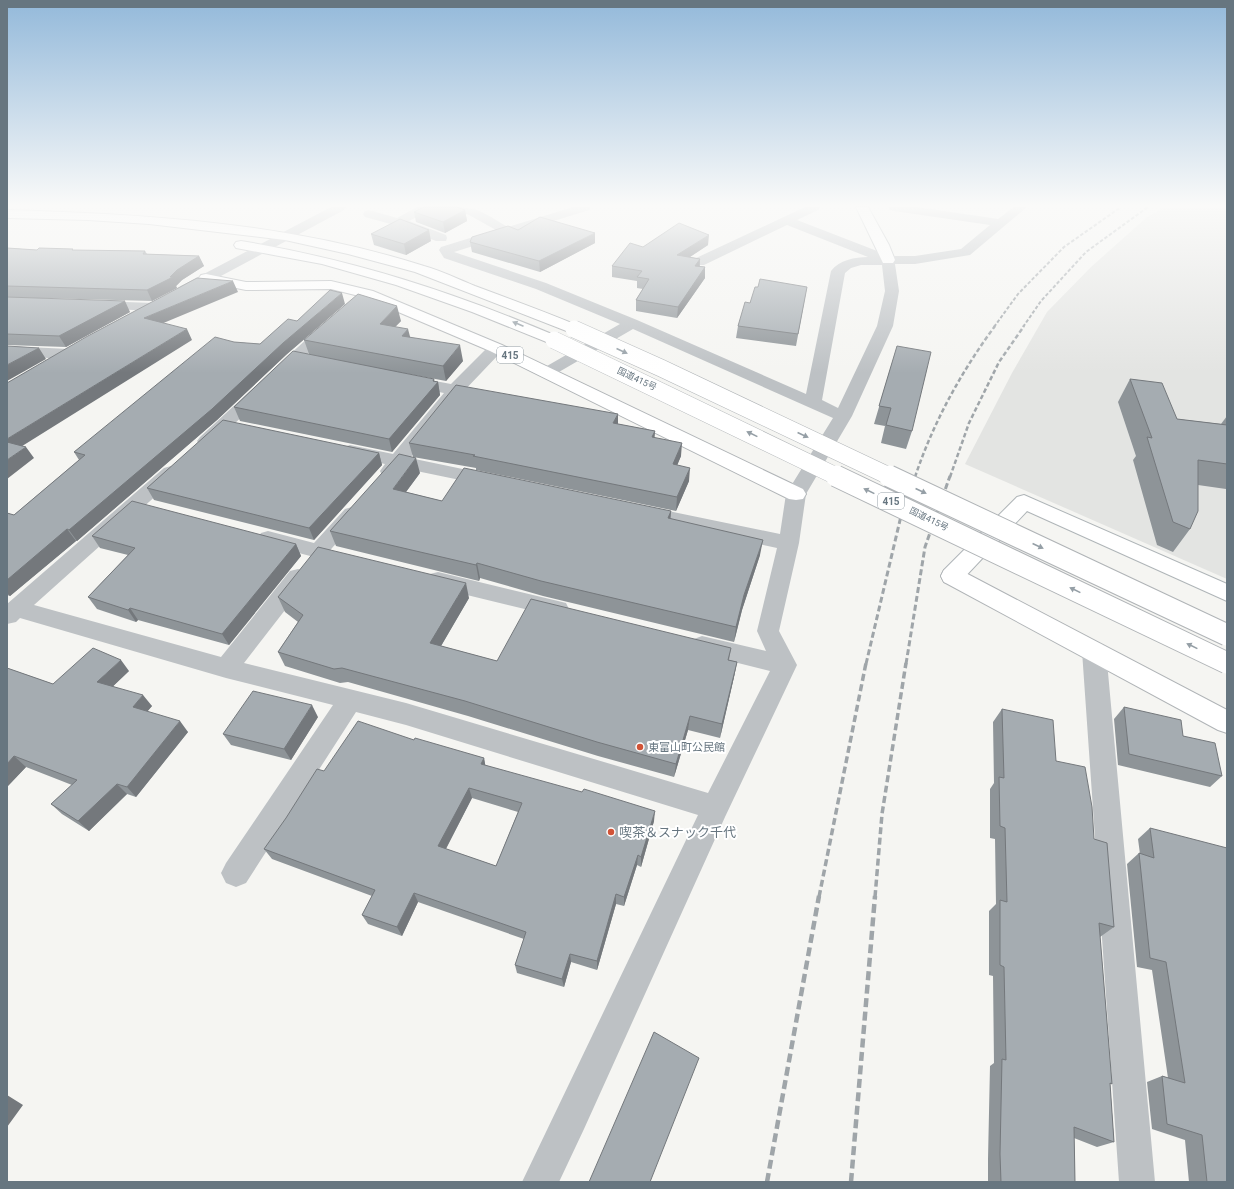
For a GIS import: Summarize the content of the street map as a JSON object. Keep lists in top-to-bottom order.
{
  "streets": {
    "main road": ["415", "国道415号"]
  },
  "places": ["東富山町公民館", "喫茶＆スナック千代"]
}
